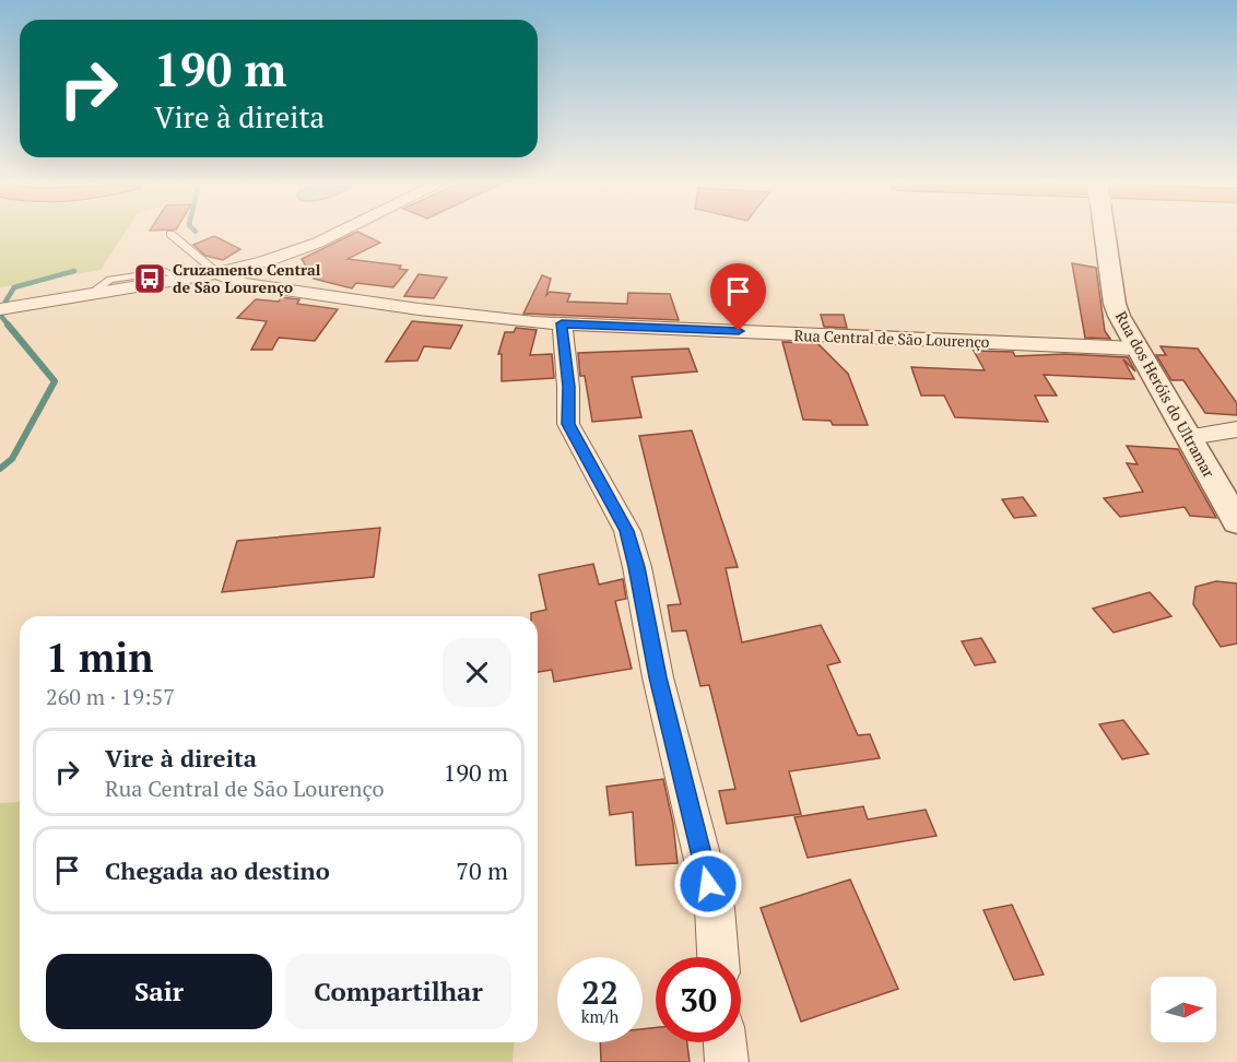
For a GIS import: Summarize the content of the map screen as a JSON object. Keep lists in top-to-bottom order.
{
  "streets": {
    "street": ["Rua Central de São Lourenço", "Rua dos Heróis do Ultramar"]
  },
  "crossings": [
    ["Rua Central de São Lourenço", "Rua dos Heróis do Ultramar"]
  ],
  "places": {
    "bus stop": ["Cruzamento Central de São Lourenço"]
  },
  "north": "right",
  "page": {
    "turn": ["190 m", "Vire à direita"],
    "heading": ["1 min", "260 m · 19:57"],
    "list": [
      {
        "name": "Vire à direita",
        "note": "Rua Central de São Lourenço",
        "value": "190 m"
      },
      {
        "name": "Chegada ao destino",
        "value": "70 m"
      }
    ],
    "buttons": ["Sair", "Compartilhar"],
    "speed": "22 km/h",
    "limit": "30"
  }
}
